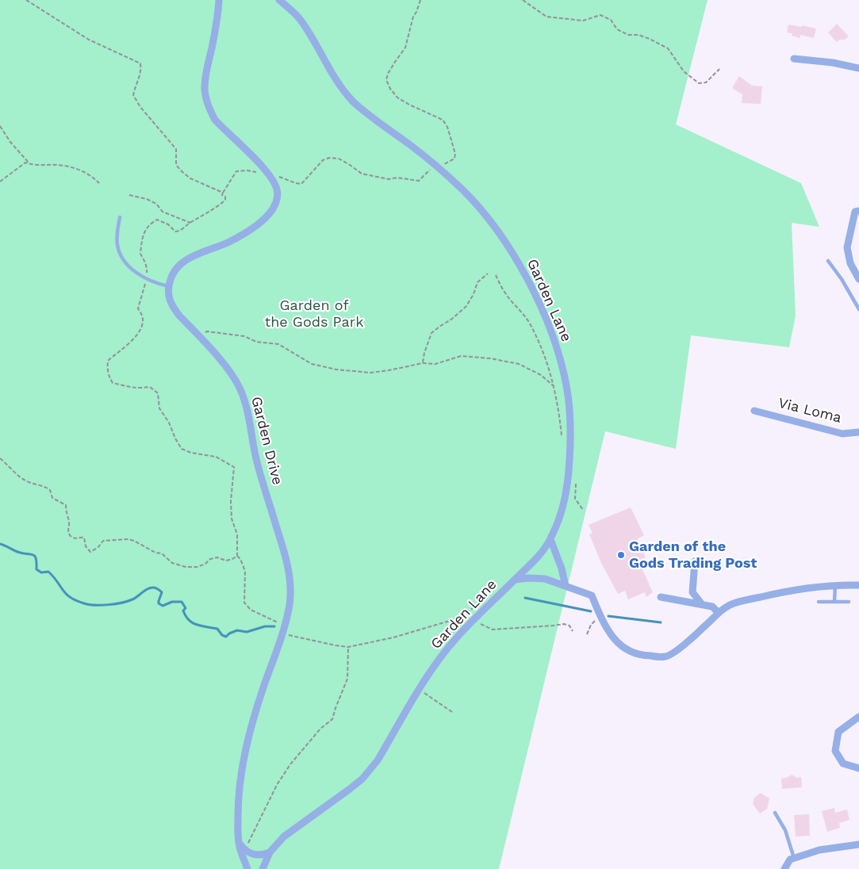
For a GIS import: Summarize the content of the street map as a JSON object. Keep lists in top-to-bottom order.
{
  "streets": {
    "street": ["Garden Lane", "Via Loma", "Garden Drive"]
  },
  "parks": ["Garden of the Gods Park"],
  "places": ["Garden of the Gods Trading Post"]
}
